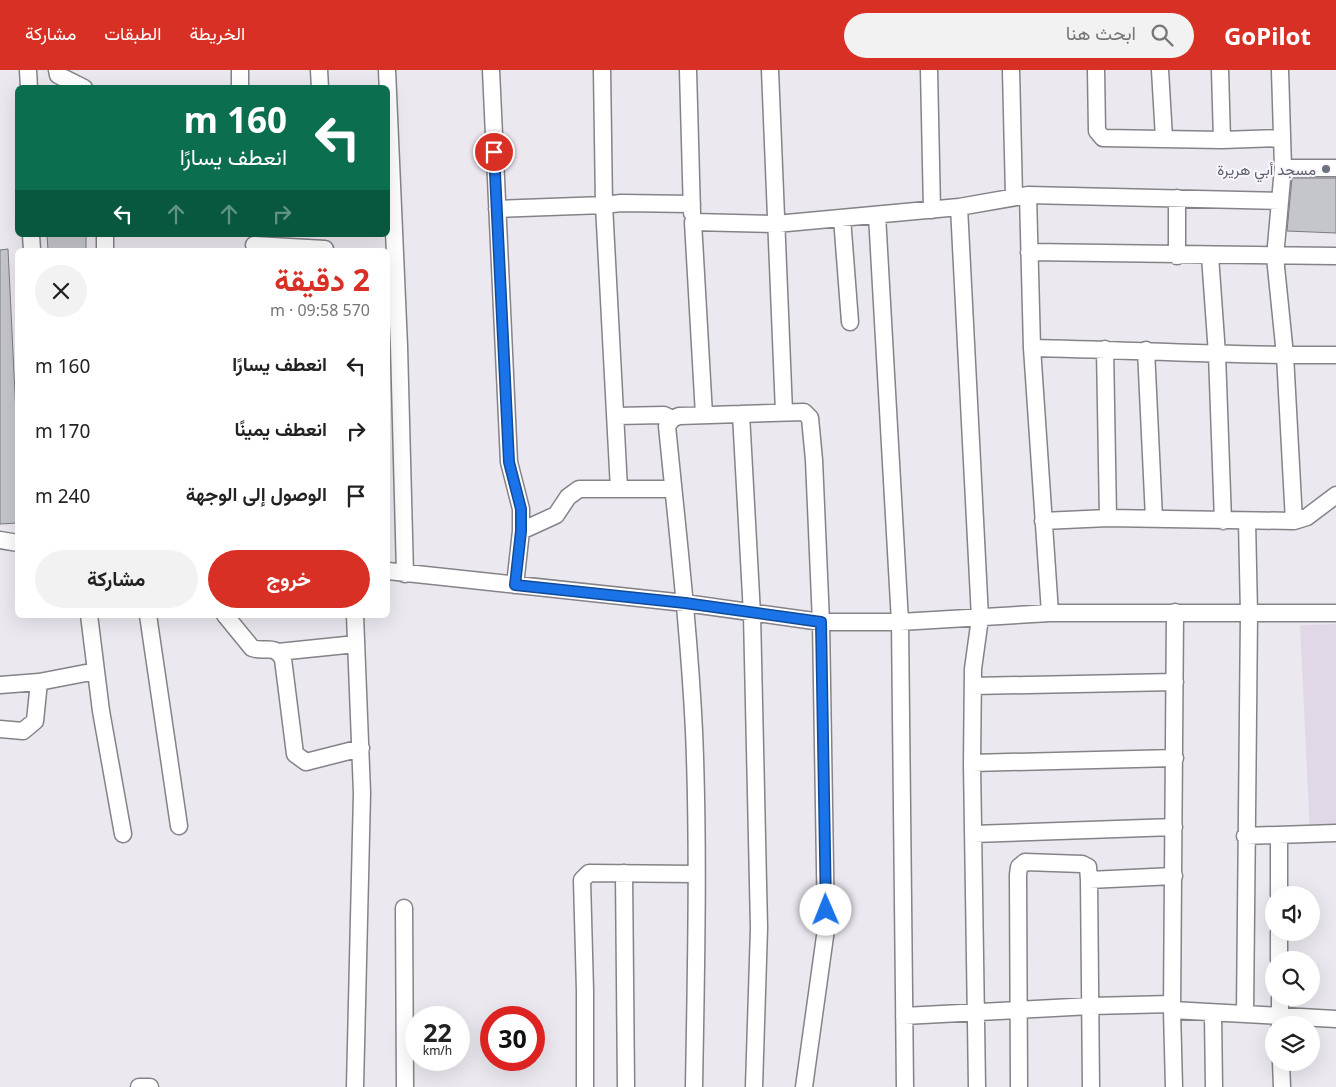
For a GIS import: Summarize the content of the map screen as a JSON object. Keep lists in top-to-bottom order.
{
  "places": ["مسجد أبي هريرة"],
  "page": {
    "header": "GoPilot",
    "search": "ابحث هنا",
    "nav": ["الخريطة", "الطبقات", "مشاركة"],
    "turn": ["160 m", "انعطف يسارًا"],
    "heading": ["2 دقيقة", "570 m · 09:58"],
    "list": [
      {
        "name": "انعطف يسارًا",
        "value": "160 m"
      },
      {
        "name": "انعطف يمينًا",
        "value": "170 m"
      },
      {
        "name": "الوصول إلى الوجهة",
        "value": "240 m"
      }
    ],
    "buttons": ["خروج", "مشاركة"],
    "speed": "22 km/h",
    "limit": "30"
  }
}
